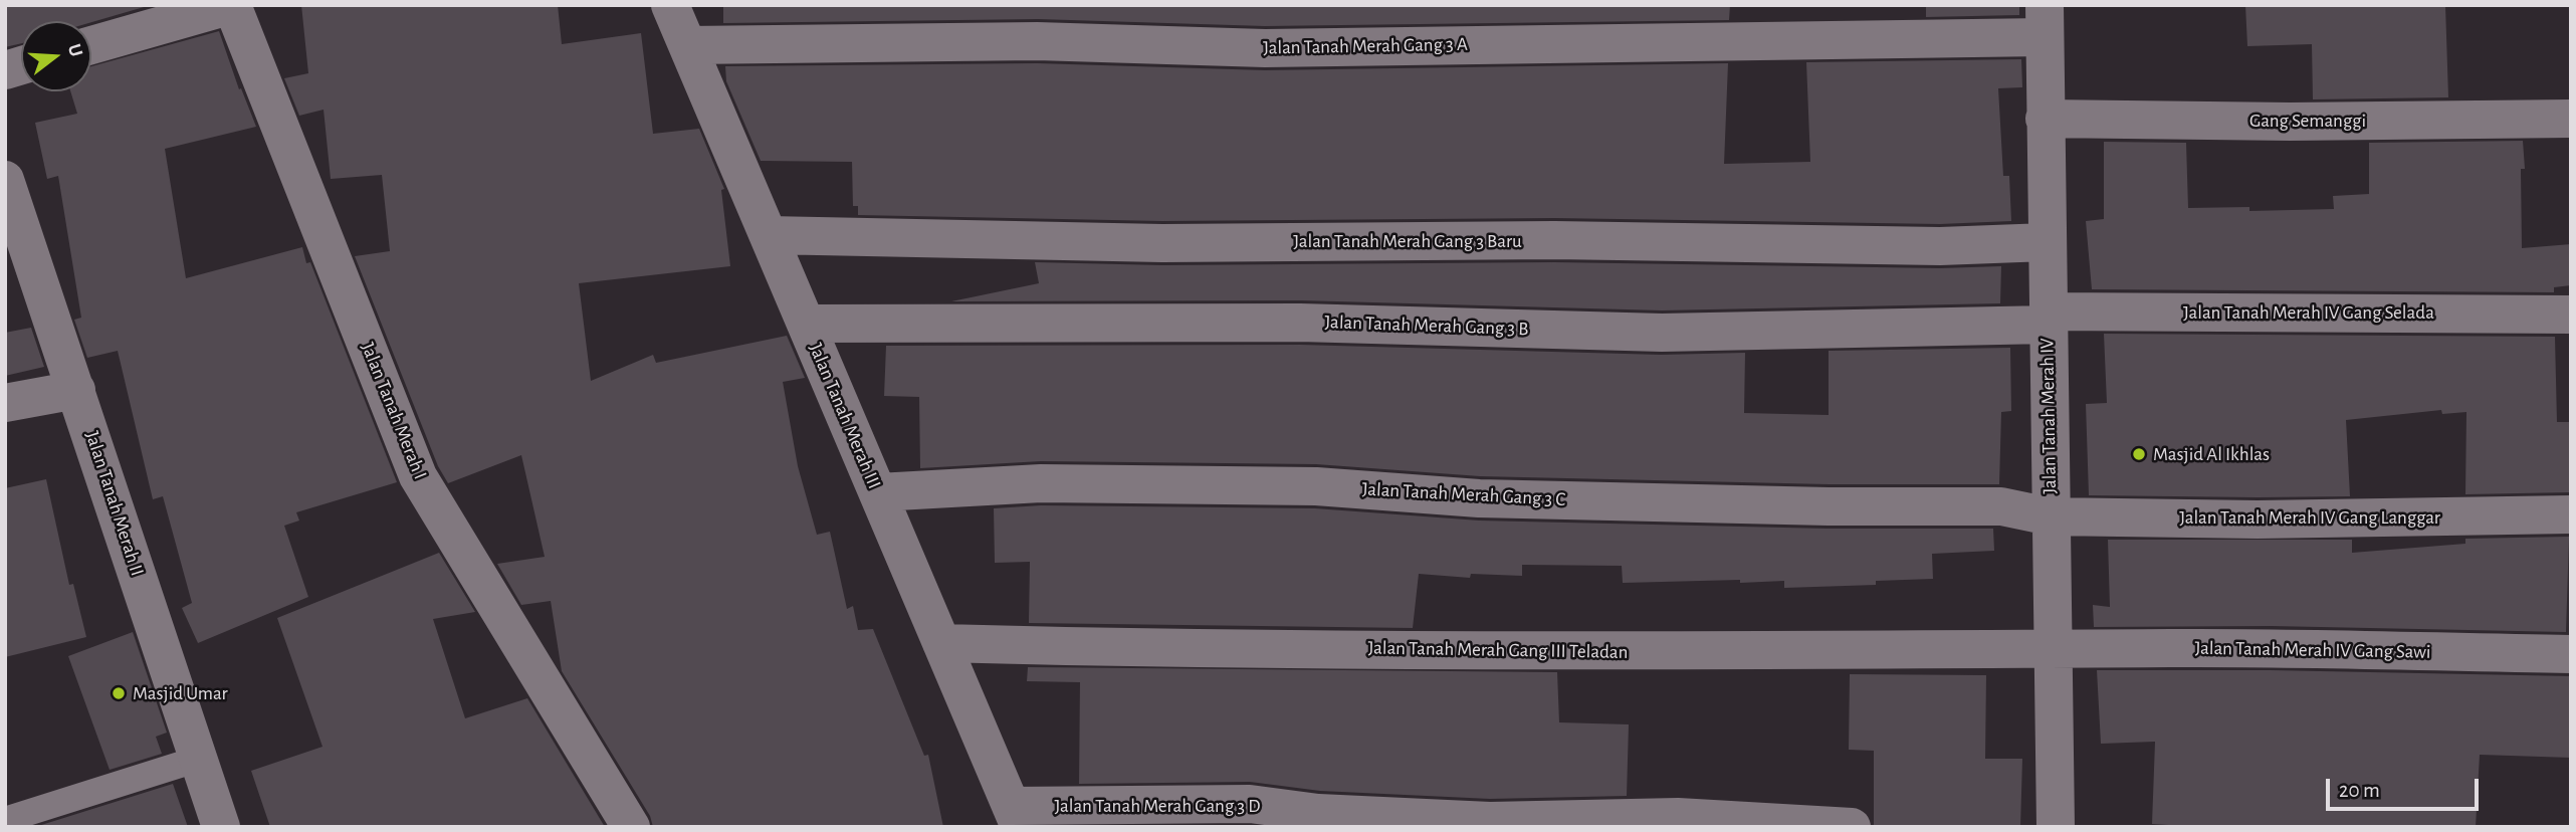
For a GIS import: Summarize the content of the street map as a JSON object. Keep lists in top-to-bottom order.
{
  "streets": {
    "street": [
      "Jalan Tanah Merah Gang 3 A",
      "Gang Semanggi",
      "Jalan Tanah Merah Gang 3 Baru",
      "Jalan Tanah Merah IV Gang Selada",
      "Jalan Tanah Merah Gang 3 B",
      "Jalan Tanah Merah I",
      "Jalan Tanah Merah III",
      "Jalan Tanah Merah IV",
      "Jalan Tanah Merah Gang 3 C",
      "Jalan Tanah Merah II",
      "Jalan Tanah Merah IV Gang Langgar",
      "Jalan Tanah Merah Gang III Teladan",
      "Jalan Tanah Merah IV Gang Sawi",
      "Jalan Tanah Merah Gang 3 D"
    ]
  },
  "crossings": [
    ["Jalan Tanah Merah Gang 3 A", "Jalan Tanah Merah III"],
    ["Jalan Tanah Merah Gang 3 A", "Jalan Tanah Merah IV"],
    ["Gang Semanggi", "Jalan Tanah Merah IV"],
    ["Jalan Tanah Merah Gang 3 Baru", "Jalan Tanah Merah III"],
    ["Jalan Tanah Merah Gang 3 Baru", "Jalan Tanah Merah IV"],
    ["Jalan Tanah Merah IV Gang Selada", "Jalan Tanah Merah Gang 3 B"],
    ["Jalan Tanah Merah IV Gang Selada", "Jalan Tanah Merah IV"],
    ["Jalan Tanah Merah Gang 3 B", "Jalan Tanah Merah III"],
    ["Jalan Tanah Merah Gang 3 B", "Jalan Tanah Merah IV"],
    ["Jalan Tanah Merah III", "Jalan Tanah Merah Gang 3 C"],
    ["Jalan Tanah Merah III", "Jalan Tanah Merah Gang III Teladan"],
    ["Jalan Tanah Merah III", "Jalan Tanah Merah Gang 3 D"],
    ["Jalan Tanah Merah IV", "Jalan Tanah Merah Gang 3 C"],
    ["Jalan Tanah Merah IV", "Jalan Tanah Merah IV Gang Langgar"],
    ["Jalan Tanah Merah IV", "Jalan Tanah Merah Gang III Teladan"],
    ["Jalan Tanah Merah IV", "Jalan Tanah Merah IV Gang Sawi"],
    ["Jalan Tanah Merah Gang 3 C", "Jalan Tanah Merah IV Gang Langgar"],
    ["Jalan Tanah Merah Gang III Teladan", "Jalan Tanah Merah IV Gang Sawi"]
  ],
  "places": ["Masjid Al Ikhlas", "Masjid Umar"],
  "scale_bar": "20 m",
  "north": "right"
}
